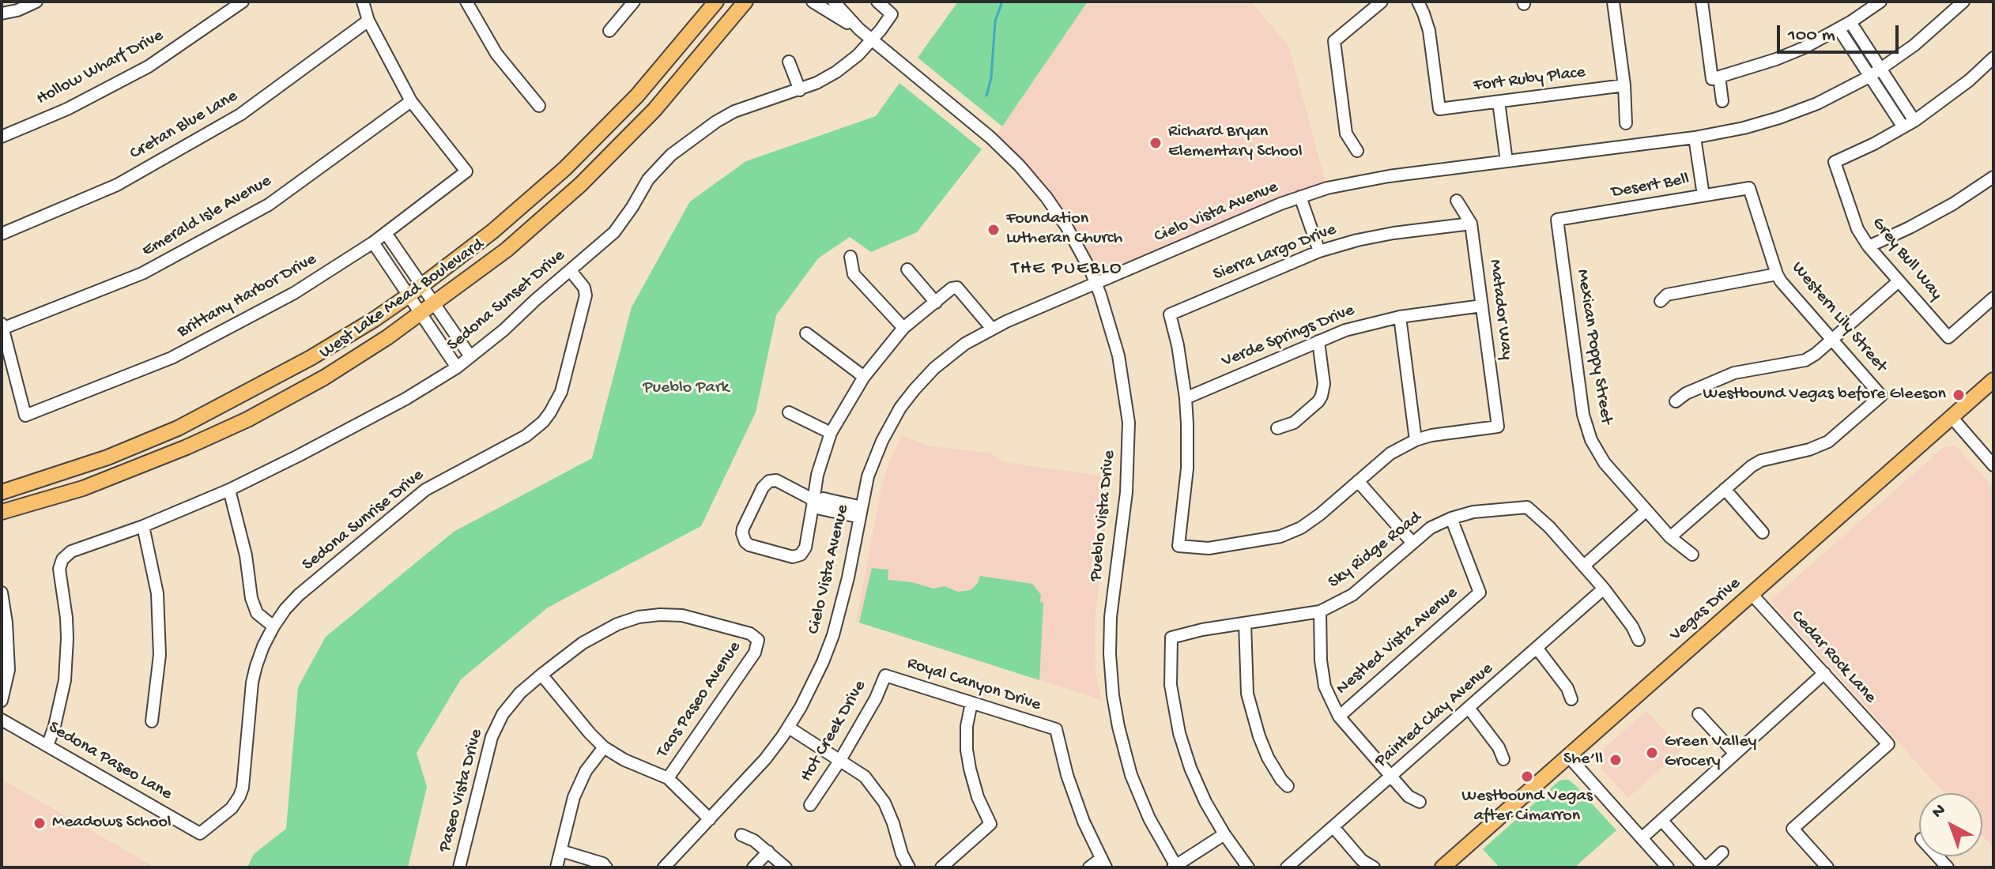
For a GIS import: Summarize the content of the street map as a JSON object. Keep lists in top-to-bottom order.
{
  "streets": {
    "main road": ["West Lake Mead Boulevard", "Vegas Drive"],
    "street": [
      "Hollow Wharf Drive",
      "Fort Ruby Place",
      "Cretan Blue Lane",
      "Desert Bell",
      "Cielo Vista Avenue",
      "Emerald Isle Avenue",
      "Sierra Largo Drive",
      "Grey Bull Way",
      "Brittany Harbor Drive",
      "Sedona Sunset Drive",
      "Matador Way",
      "Western Lily Street",
      "Verde Springs Drive",
      "Mexican Poppy Street",
      "Pueblo Vista Drive",
      "Sedona Sunrise Drive",
      "Sky Ridge Road",
      "Nestled Vista Avenue",
      "Cedar Rock Lane",
      "Royal Canyon Drive",
      "Taos Paseo Avenue",
      "Painted Clay Avenue",
      "Hot Creek Drive",
      "Sedona Paseo Lane",
      "Paseo Vista Drive"
    ]
  },
  "crossings": [
    ["Desert Bell", "Western Lily Street"],
    ["Desert Bell", "Mexican Poppy Street"],
    ["Cielo Vista Avenue", "Pueblo Vista Drive"],
    ["Emerald Isle Avenue", "Brittany Harbor Drive"],
    ["Sierra Largo Drive", "Matador Way"],
    ["Sierra Largo Drive", "Verde Springs Drive"],
    ["Sedona Sunset Drive", "Pueblo Vista Drive"],
    ["Sedona Sunset Drive", "Sedona Sunrise Drive"],
    ["Sedona Sunset Drive", "Sedona Paseo Lane"],
    ["Matador Way", "Verde Springs Drive"],
    ["Sedona Sunrise Drive", "Sedona Paseo Lane"],
    ["Sky Ridge Road", "Nestled Vista Avenue"],
    ["Vegas Drive", "Cedar Rock Lane"],
    ["Royal Canyon Drive", "Hot Creek Drive"],
    ["Taos Paseo Avenue", "Paseo Vista Drive"]
  ],
  "districts": ["THE PUEBLO"],
  "parks": ["Pueblo Park"],
  "places": [
    "Richard Bryan Elementary School",
    "Foundation Lutheran Church",
    "Westbound Vegas before Gleeson",
    "Green Valley Grocery",
    "She’ll",
    "Westbound Vegas after Cimarron",
    "Meadows School"
  ],
  "scale_bar": "100 m",
  "north": "top left"
}
